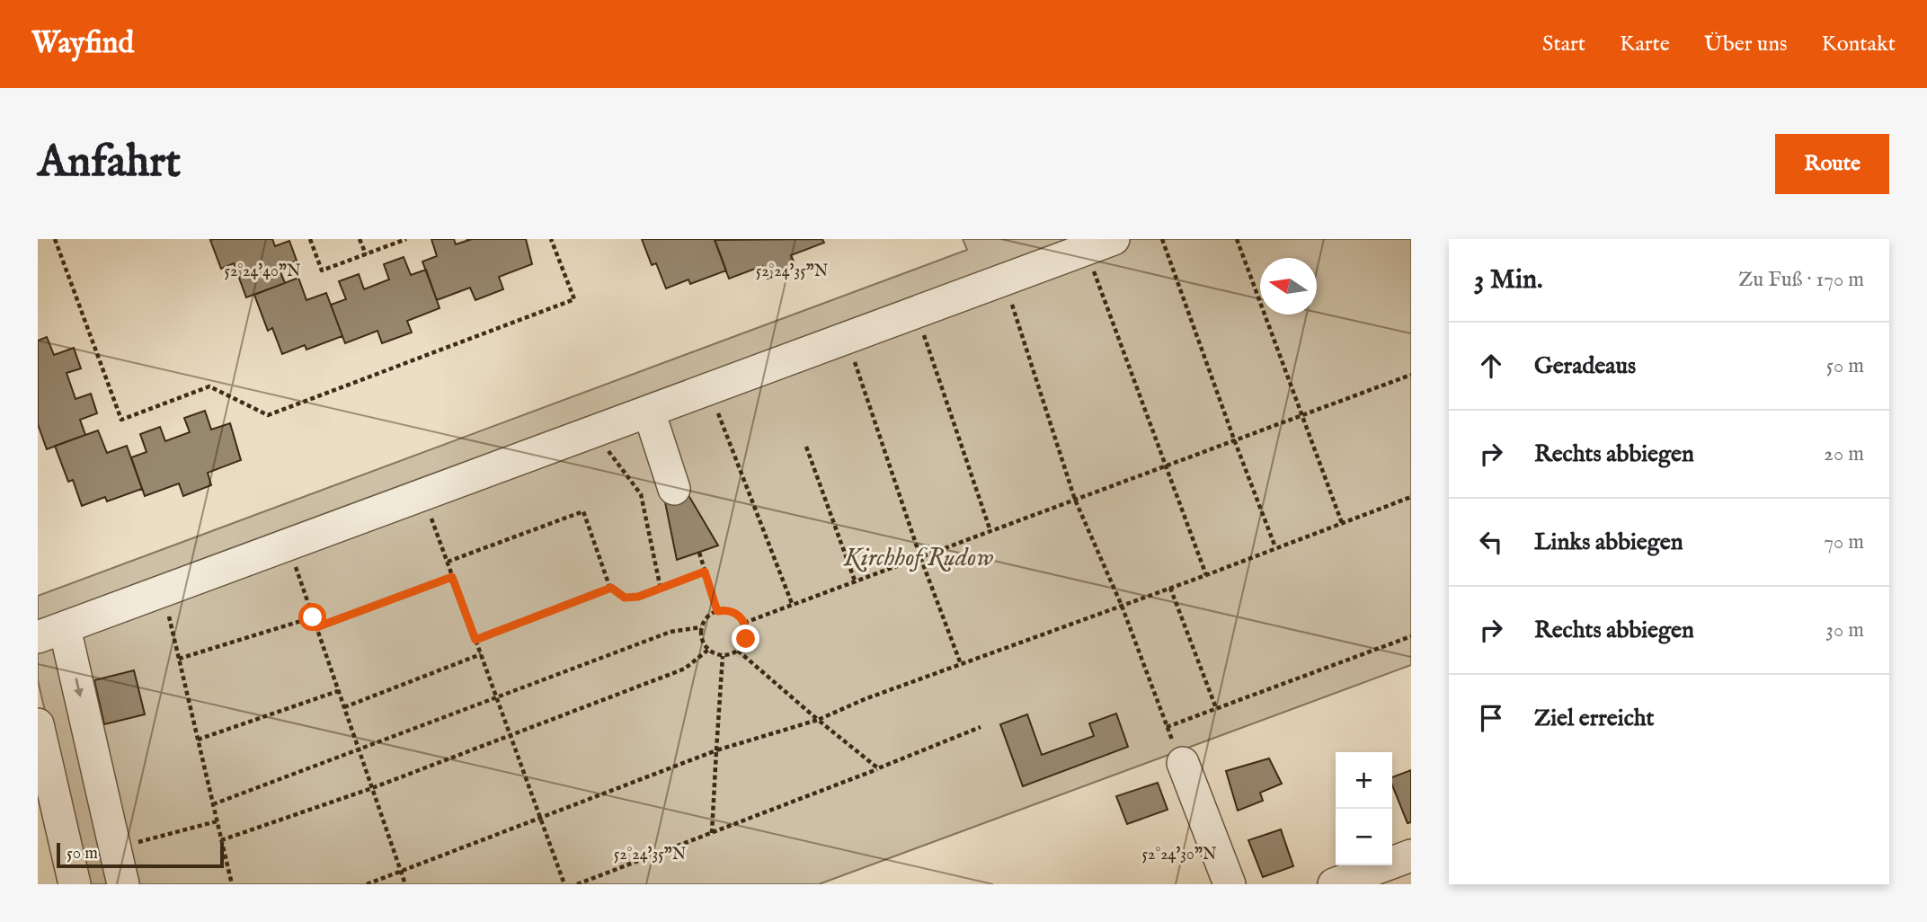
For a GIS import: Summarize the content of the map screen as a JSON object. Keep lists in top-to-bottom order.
{
  "parks": ["Kirchhof Rudow"],
  "scale_bar": "50 m",
  "north": "left",
  "page": {
    "header": "Wayfind",
    "nav": [
      "Start",
      "Karte",
      "Über uns",
      "Kontakt"
    ],
    "buttons": "Route",
    "title": "Anfahrt",
    "heading": ["3 Min.", "Zu Fuß · 170 m"],
    "list": [
      ["Geradeaus", "50 m"],
      ["Rechts abbiegen", "20 m"],
      ["Links abbiegen", "70 m"],
      ["Rechts abbiegen", "30 m"],
      "Ziel erreicht"
    ],
    "map_buttons": ["+", "−"],
    "scale": "50 m"
  },
  "coordinates": ["52°24'40\"N", "52°24'35\"N", "52°24'30\"N"]
}
